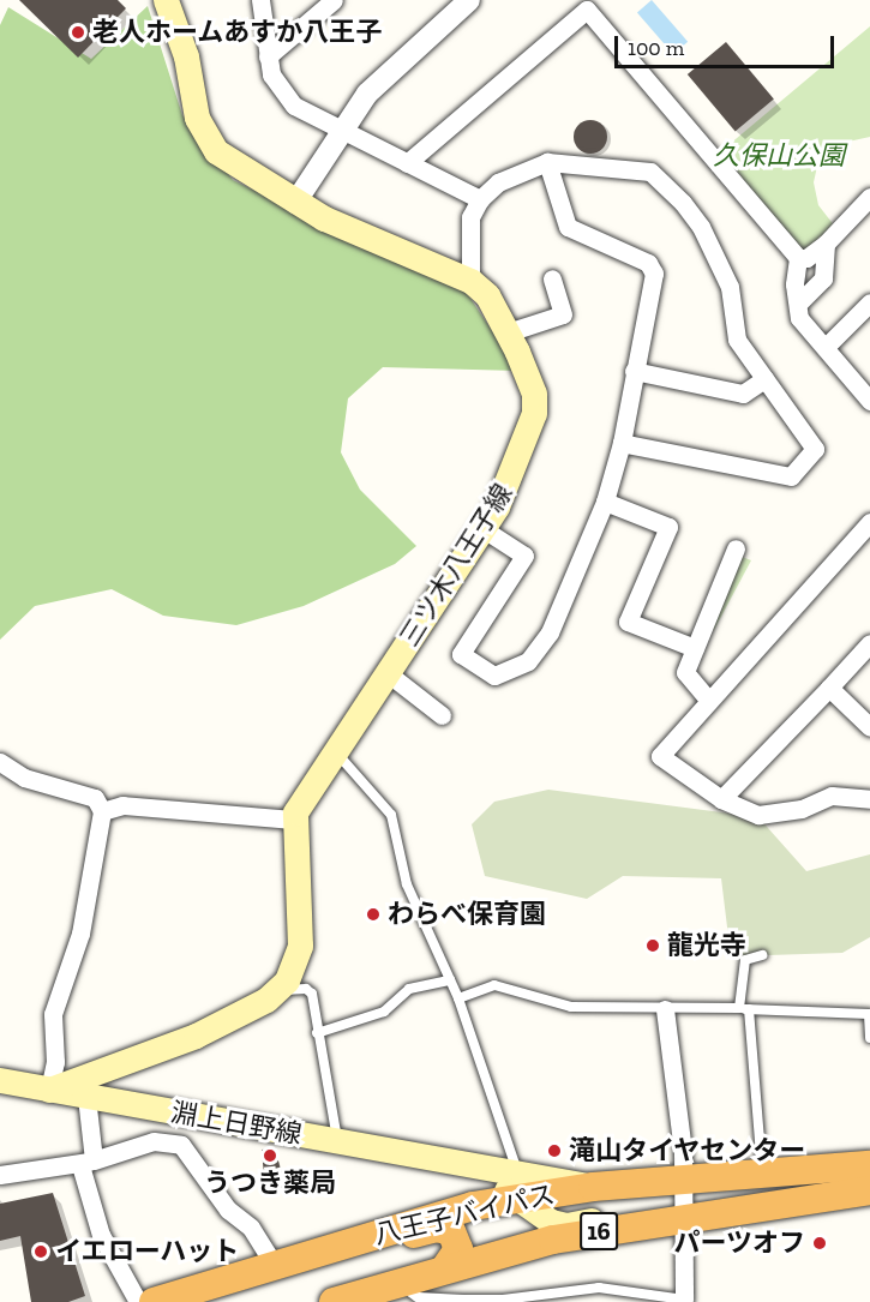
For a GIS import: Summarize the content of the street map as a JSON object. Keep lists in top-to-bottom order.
{
  "streets": {
    "highway": ["八王子バイパス", "16"],
    "main road": ["三ツ木八王子線", "淵上日野線"]
  },
  "crossings": [
    ["淵上日野線", "八王子バイパス"]
  ],
  "parks": ["久保山公園"],
  "places": [
    "老人ホームあすか八王子",
    "わらべ保育園",
    "龍光寺",
    "滝山タイヤセンター",
    "うつき薬局",
    "パーツオフ",
    "イエローハット"
  ],
  "scale_bar": "100 m"
}
